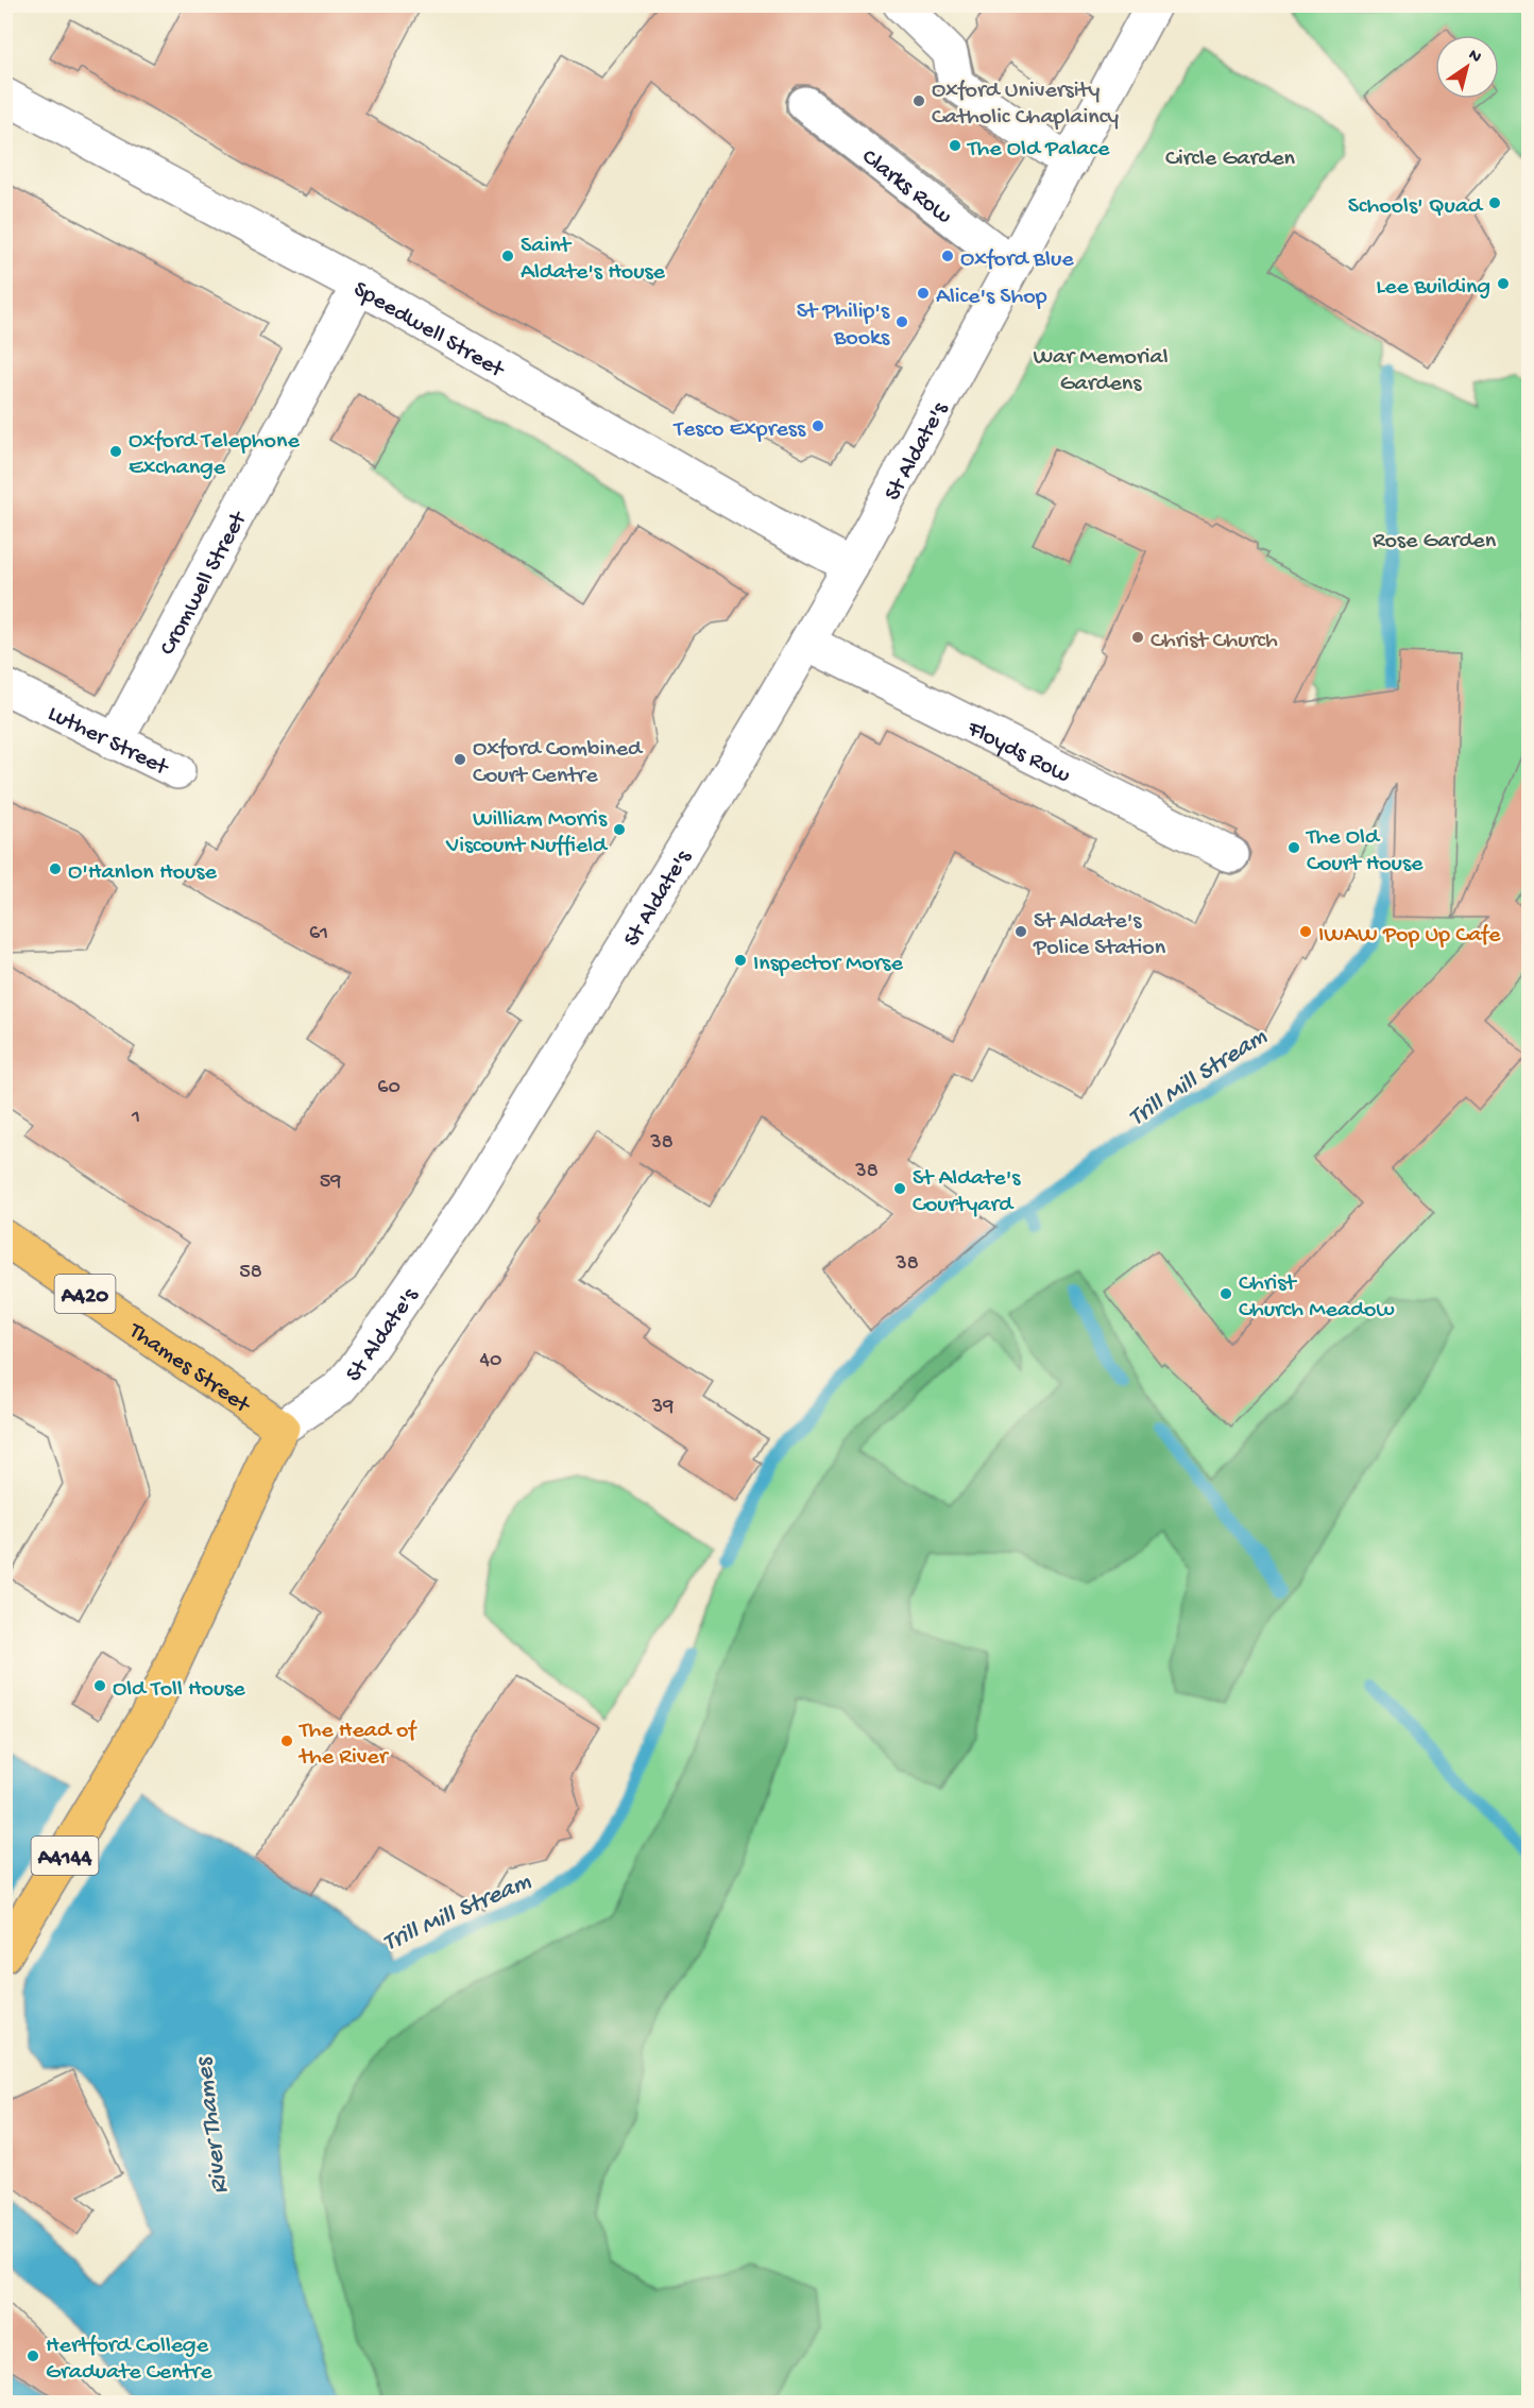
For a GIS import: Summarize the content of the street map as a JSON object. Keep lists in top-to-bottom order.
{
  "streets": {
    "main road": ["A420", "Thames Street", "A4144"],
    "street": [
      "Clarks Row",
      "Speedwell Street",
      "St Aldate's",
      "Cromwell Street",
      "Luther Street",
      "Floyds Row"
    ]
  },
  "crossings": [
    ["Clarks Row", "St Aldate's"],
    ["Speedwell Street", "St Aldate's"],
    ["Speedwell Street", "Cromwell Street"],
    ["St Aldate's", "Floyds Row"],
    ["St Aldate's", "Thames Street"],
    ["St Aldate's", "A4144"],
    ["Cromwell Street", "Luther Street"],
    ["Thames Street", "A4144"]
  ],
  "water": ["Trill Mill Stream", "River Thames"],
  "parks": ["Circle Garden", "War Memorial Gardens", "Rose Garden"],
  "places": [
    "Oxford University Catholic Chaplaincy",
    "The Old Palace",
    "Schools' Quad",
    "Saint Aldate's House",
    "Oxford Blue",
    "Lee Building",
    "Alice's Shop",
    "St Philip's Books",
    "Tesco Express",
    "Oxford Telephone Exchange",
    "Christ Church",
    "Oxford Combined Court Centre",
    "William Morris Viscount Nuffield",
    "The Old Court House",
    "O'Hanlon House",
    "St Aldate's Police Station",
    "IWAW Pop Up Cafe",
    "Inspector Morse",
    "St Aldate's Courtyard",
    "Christ Church Meadow",
    "Old Toll House",
    "The Head of the River",
    "Hertford College Graduate Centre"
  ],
  "house_numbers": [
    "61",
    "60",
    "1",
    "38",
    "38",
    "59",
    "38",
    "58",
    "40",
    "39"
  ],
  "north": "top right"
}
